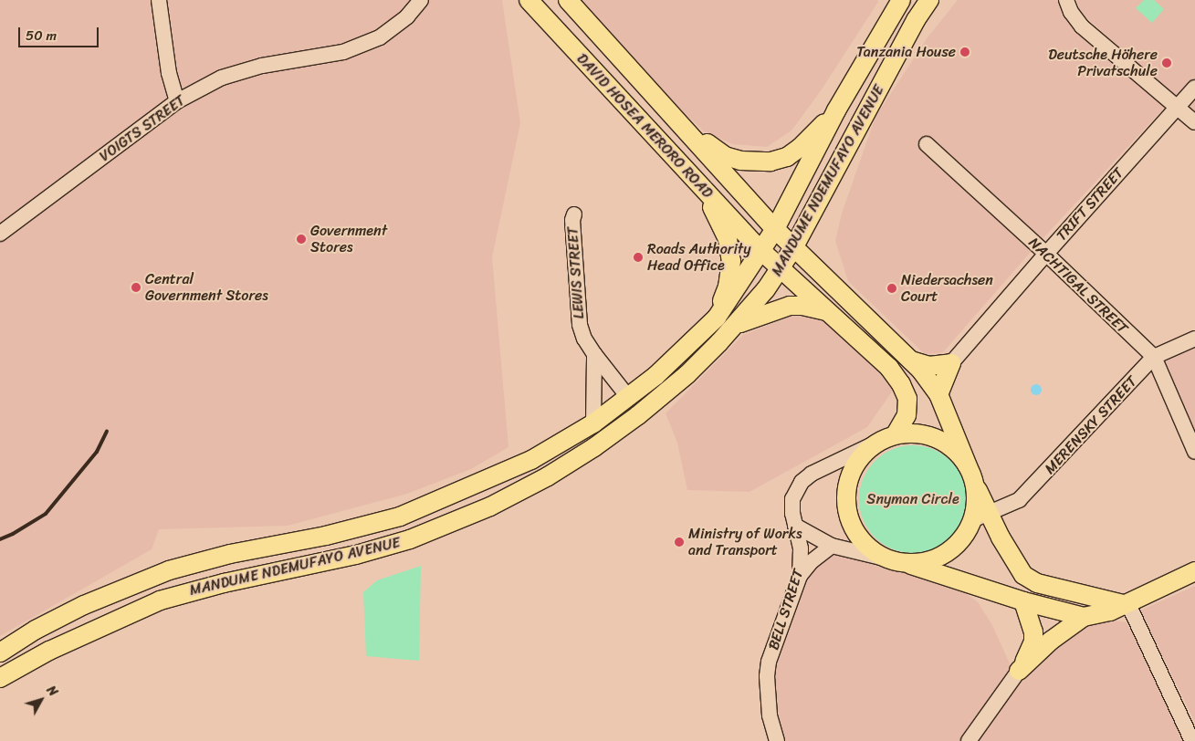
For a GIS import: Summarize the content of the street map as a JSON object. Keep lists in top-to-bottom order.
{
  "streets": {
    "main road": ["DAVID HOSEA MERORO ROAD", "MANDUME NDEMUFAYO AVENUE"],
    "street": [
      "VOIGTS STREET",
      "TRIFT STREET",
      "LEWIS STREET",
      "NACHTIGAL STREET",
      "MERENSKY STREET",
      "BELL STREET"
    ]
  },
  "crossings": [
    ["DAVID HOSEA MERORO ROAD", "MANDUME NDEMUFAYO AVENUE"],
    ["MANDUME NDEMUFAYO AVENUE", "LEWIS STREET"],
    ["TRIFT STREET", "NACHTIGAL STREET"],
    ["NACHTIGAL STREET", "MERENSKY STREET"],
    ["MERENSKY STREET", "BELL STREET"]
  ],
  "parks": ["Snyman Circle"],
  "places": [
    "Tanzania House",
    "Deutsche Höhere Privatschule",
    "Government Stores",
    "Roads Authority Head Office",
    "Central Government Stores",
    "Niedersachsen Court",
    "Ministry of Works and Transport"
  ],
  "scale_bar": "50 m",
  "north": "top right"
}
